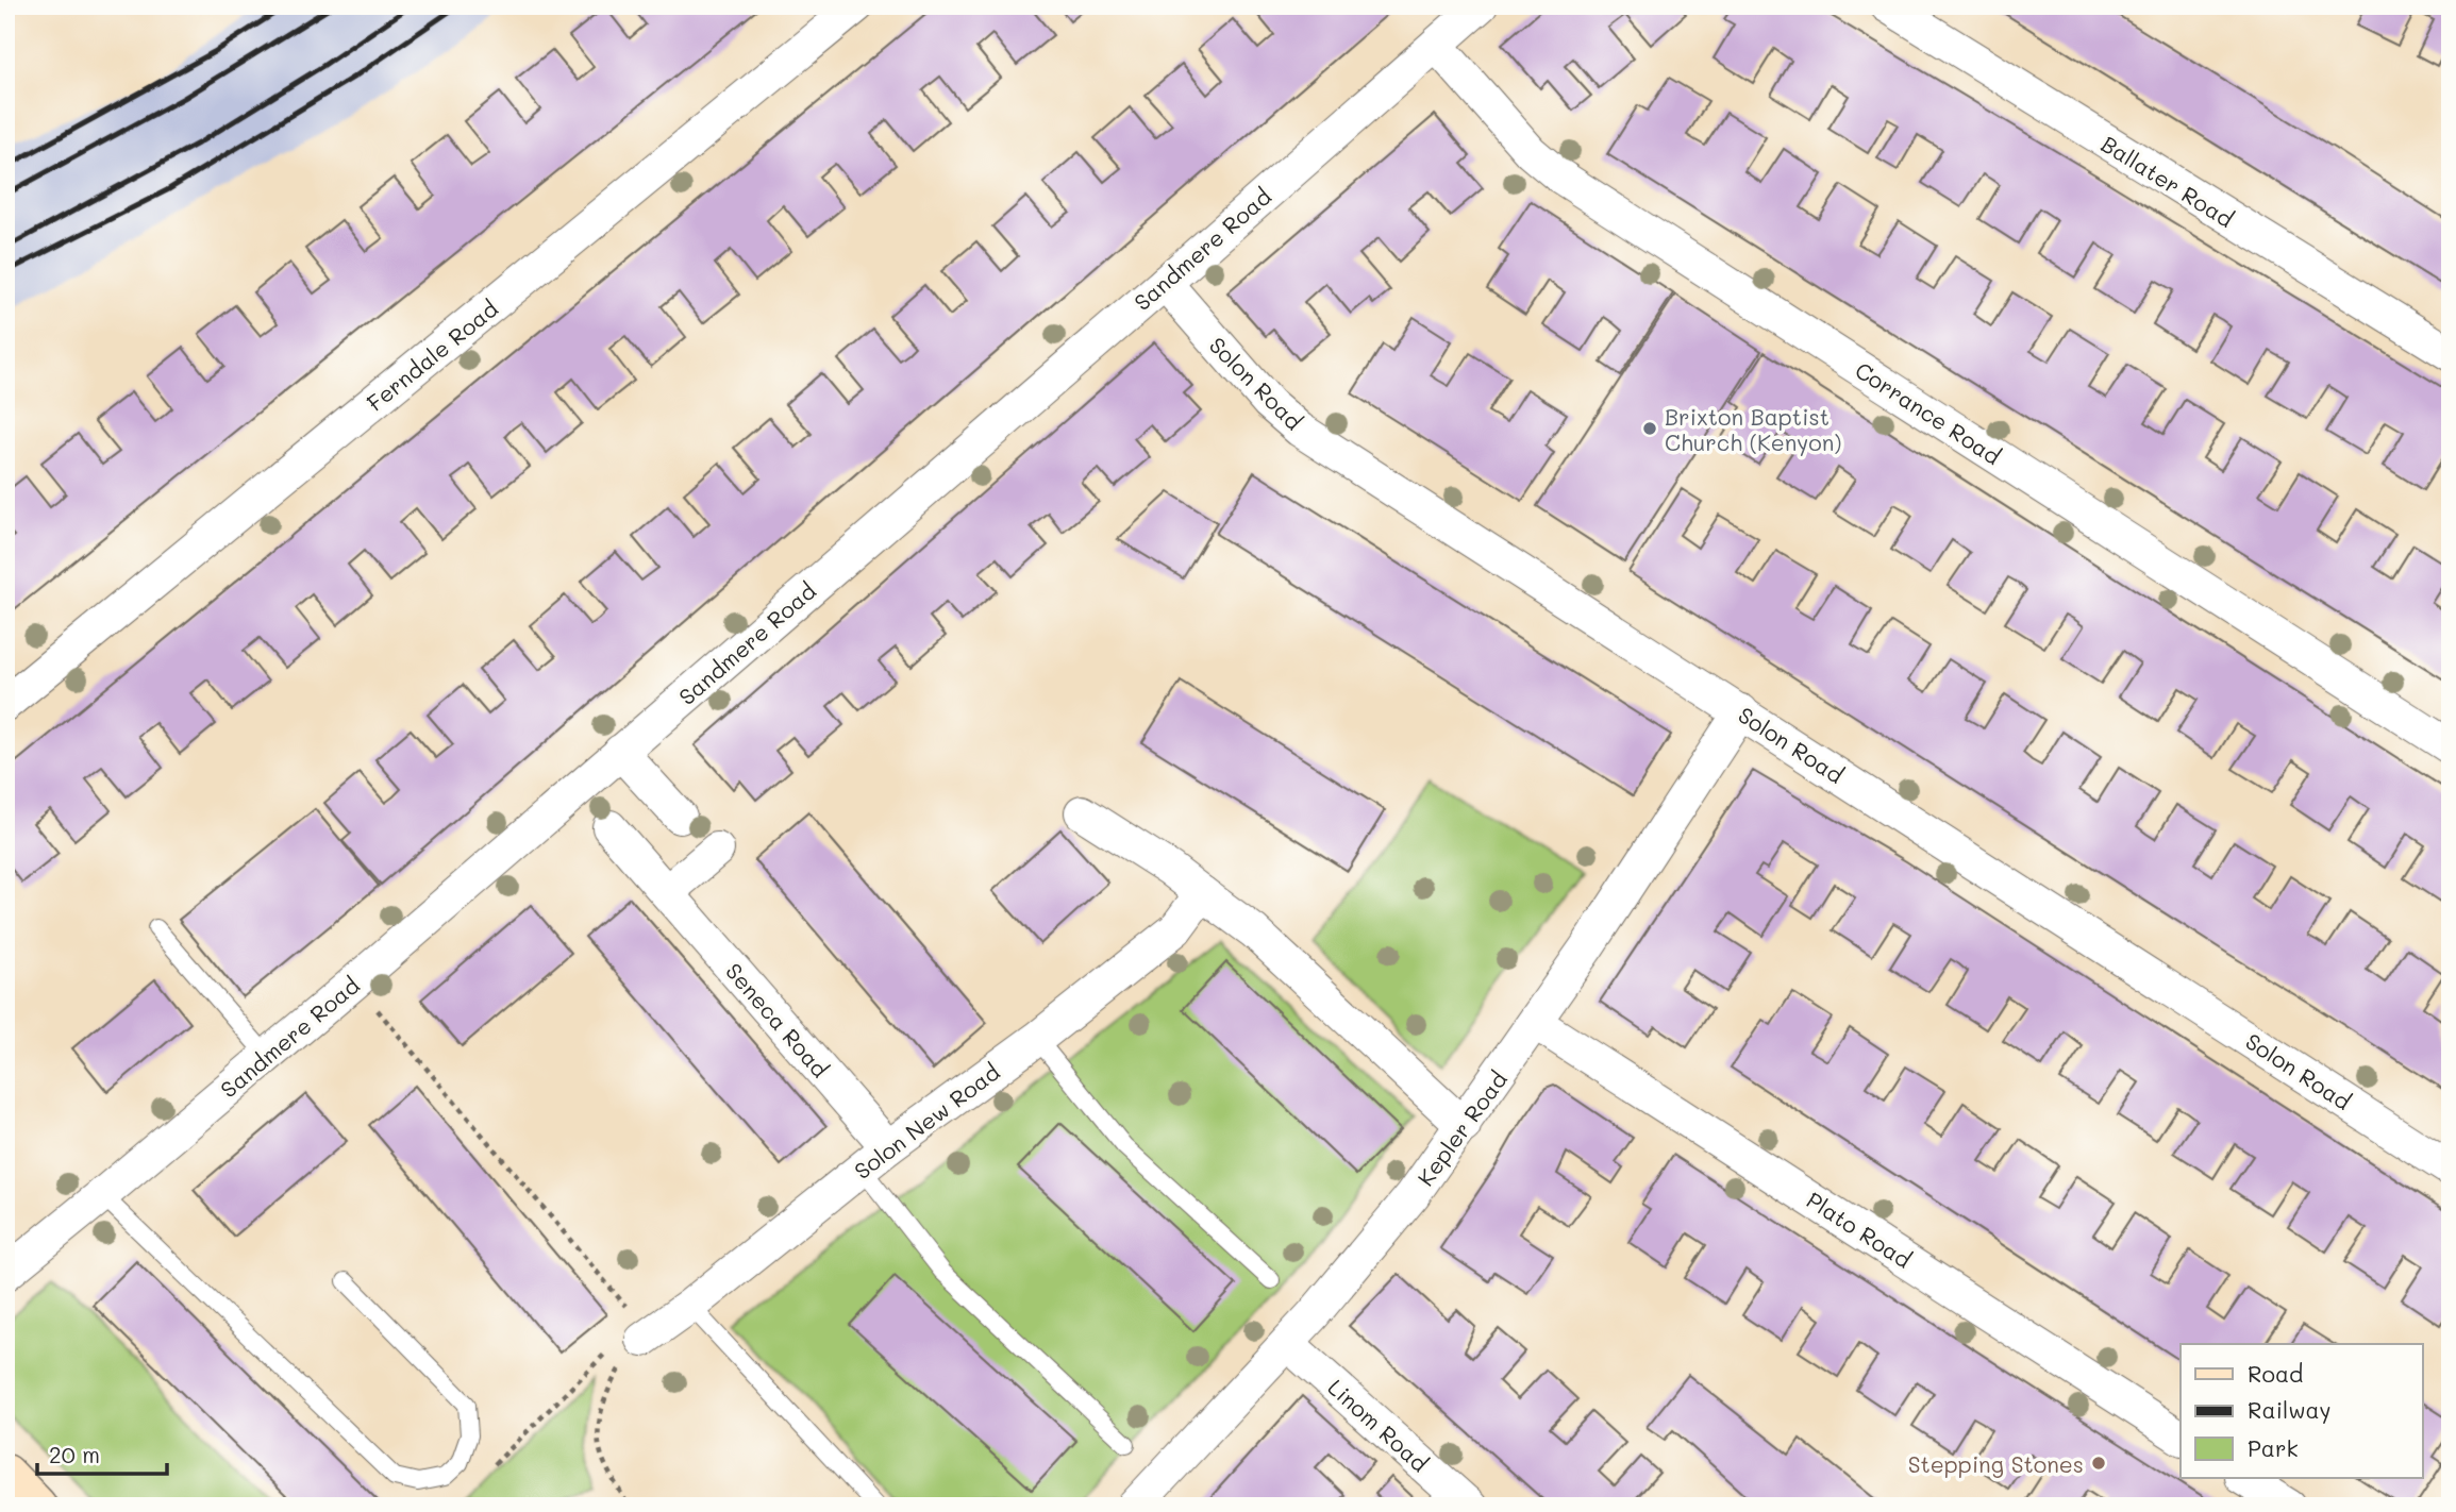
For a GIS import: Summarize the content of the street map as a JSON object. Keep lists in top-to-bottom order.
{
  "streets": {
    "street": [
      "Ballater Road",
      "Sandmere Road",
      "Ferndale Road",
      "Solon Road",
      "Corrance Road",
      "Seneca Road",
      "Solon New Road",
      "Kepler Road",
      "Plato Road",
      "Linom Road"
    ]
  },
  "crossings": [
    ["Sandmere Road", "Solon Road"],
    ["Sandmere Road", "Corrance Road"],
    ["Solon Road", "Kepler Road"],
    ["Seneca Road", "Solon New Road"],
    ["Kepler Road", "Plato Road"],
    ["Kepler Road", "Linom Road"]
  ],
  "places": ["Brixton Baptist Church (Kenyon)", "Stepping Stones"],
  "legend": ["Road", "Railway", "Park"],
  "scale_bar": "20 m"
}
